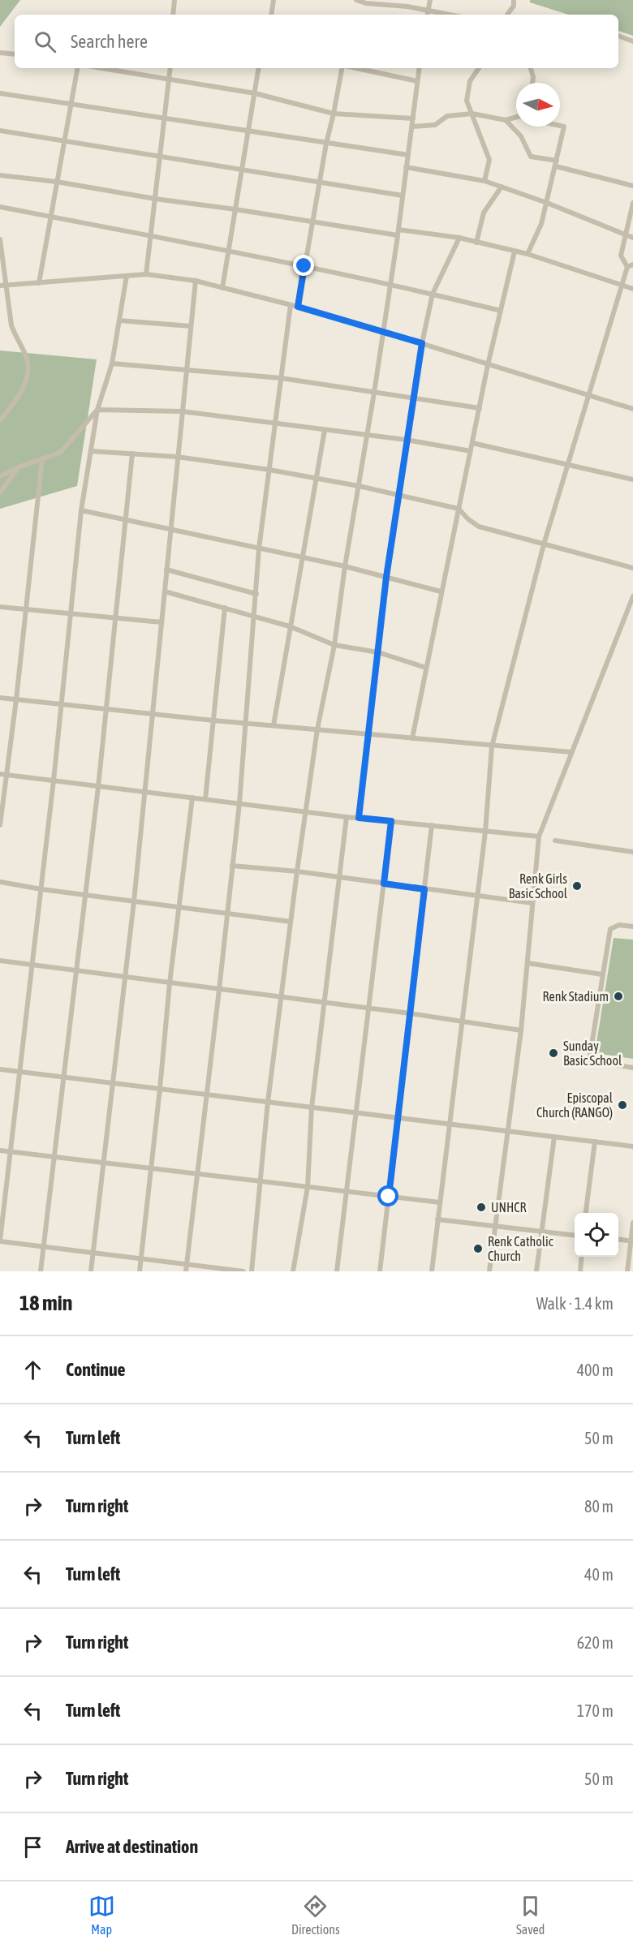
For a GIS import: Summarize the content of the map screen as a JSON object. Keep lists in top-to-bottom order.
{
  "places": [
    "Renk Girls Basic School",
    "Renk Stadium",
    "Sunday Basic School",
    "Episcopal Church (RANGO)",
    "UNHCR",
    "Renk Catholic Church"
  ],
  "north": "right",
  "page": {
    "search": "Search here",
    "heading": ["18 min", "Walk · 1.4 km"],
    "list": [
      ["Continue", "400 m"],
      ["Turn left", "50 m"],
      ["Turn right", "80 m"],
      ["Turn left", "40 m"],
      ["Turn right", "620 m"],
      ["Turn left", "170 m"],
      ["Turn right", "50 m"],
      "Arrive at destination"
    ],
    "nav": ["Map", "Directions", "Saved"]
  }
}
